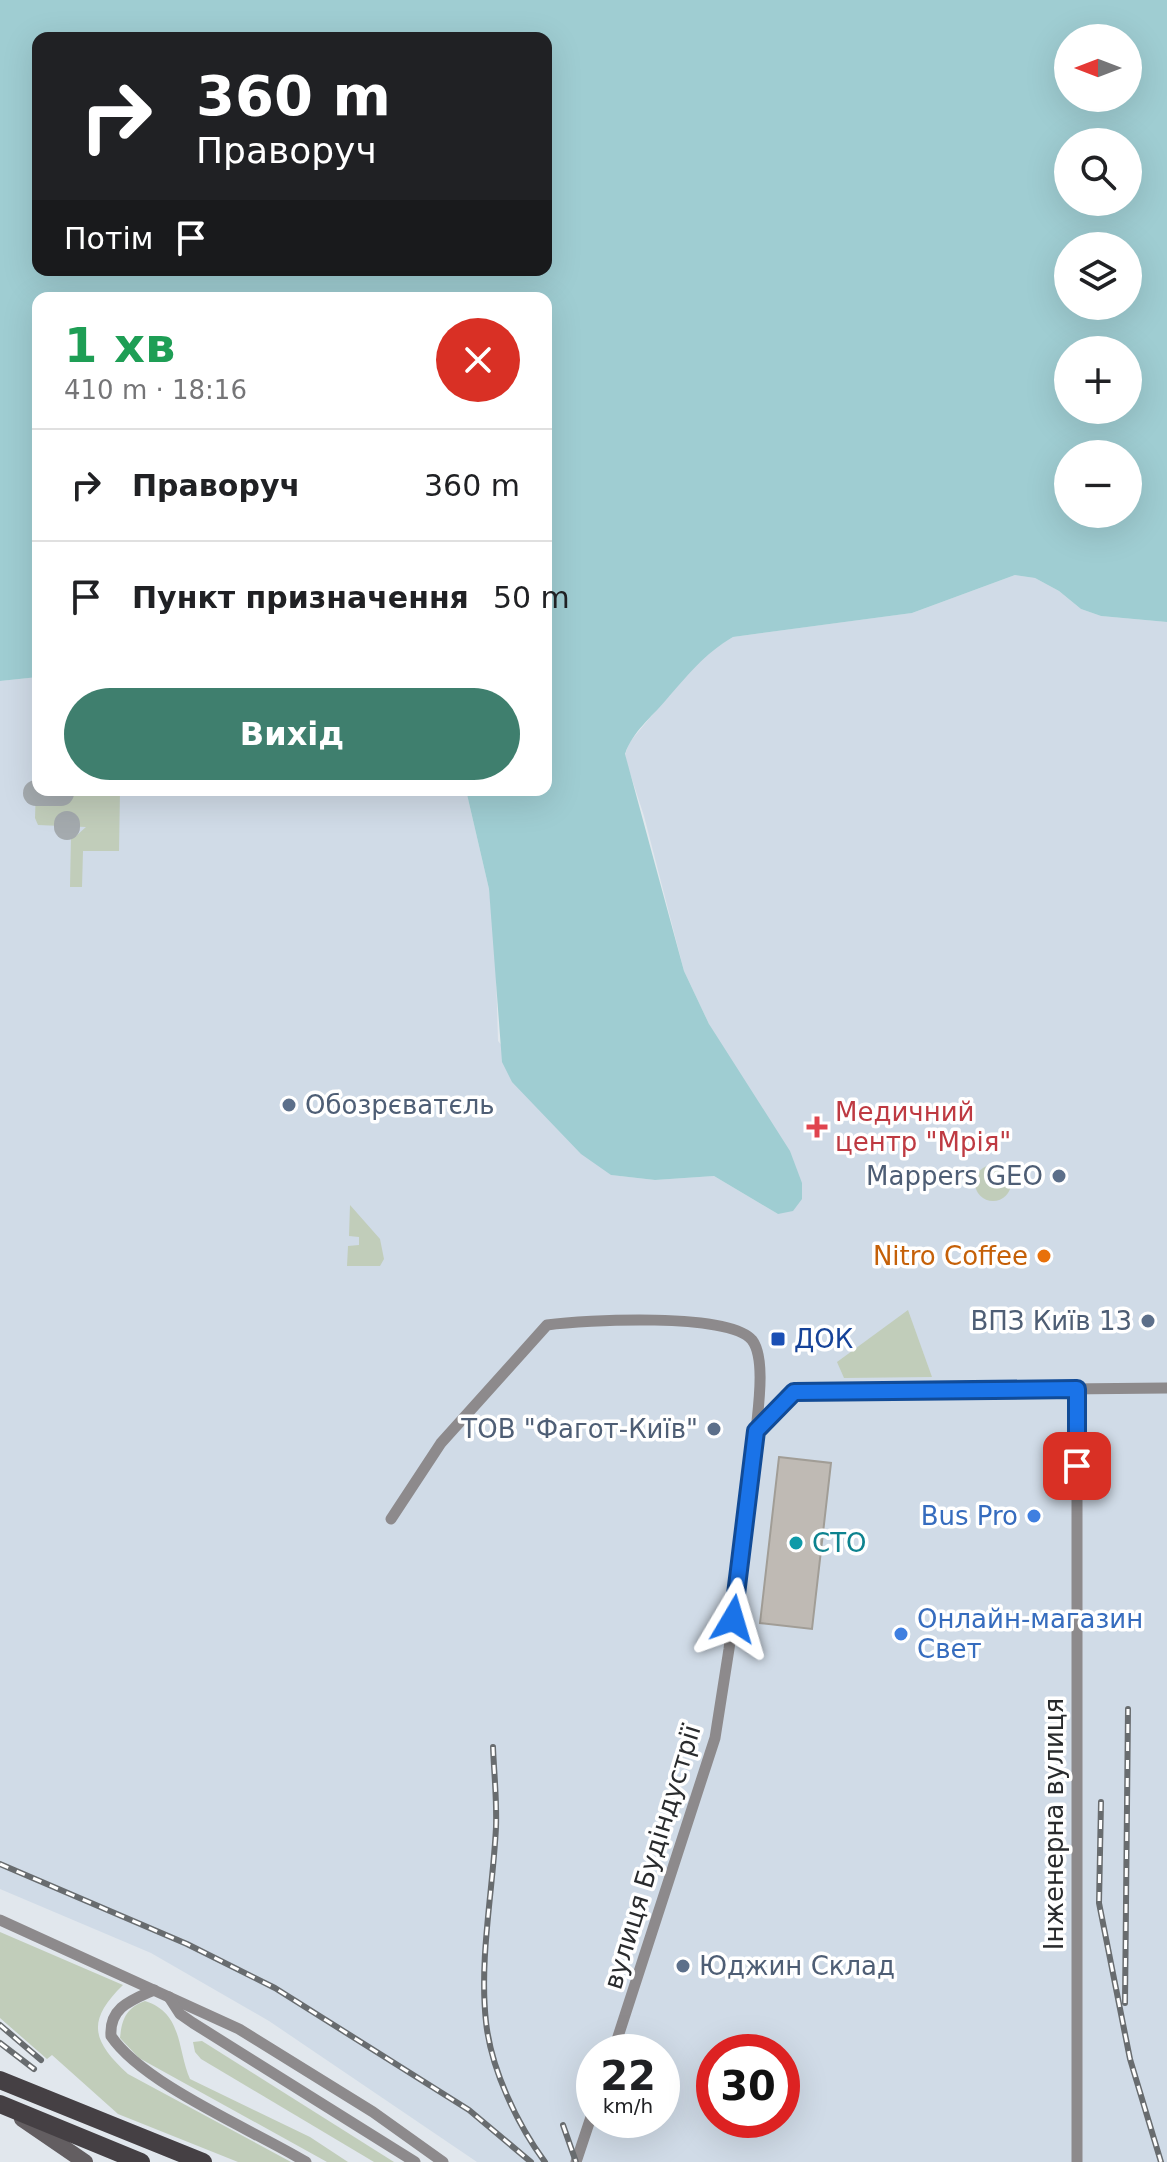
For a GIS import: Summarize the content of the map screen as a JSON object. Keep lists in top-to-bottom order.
{
  "streets": {
    "street": ["Інженерна вулиця", "вулиця Будіндустрії"]
  },
  "places": {
    "other": [
      "Обозрєватєль",
      "Mappers GEO",
      "Nitro Coffee",
      "ВПЗ Київ 13",
      "ТОВ \"Фагот-Київ\"",
      "Bus Pro",
      "СТО",
      "Онлайн-магазин Свет",
      "Юджин Склад"
    ],
    "health": ["Медичний центр \"Мрія\""],
    "transit": ["ДОК"]
  },
  "north": "left",
  "page": {
    "map_buttons": ["+", "−"],
    "turn": ["360 m", "Праворуч"],
    "then": "Потім",
    "heading": ["1 хв", "410 m · 18:16"],
    "list": [
      {
        "name": "Праворуч",
        "value": "360 m"
      },
      {
        "name": "Пункт призначення",
        "value": "50 m"
      }
    ],
    "buttons": "Вихід",
    "speed": "22 km/h",
    "limit": "30"
  }
}
